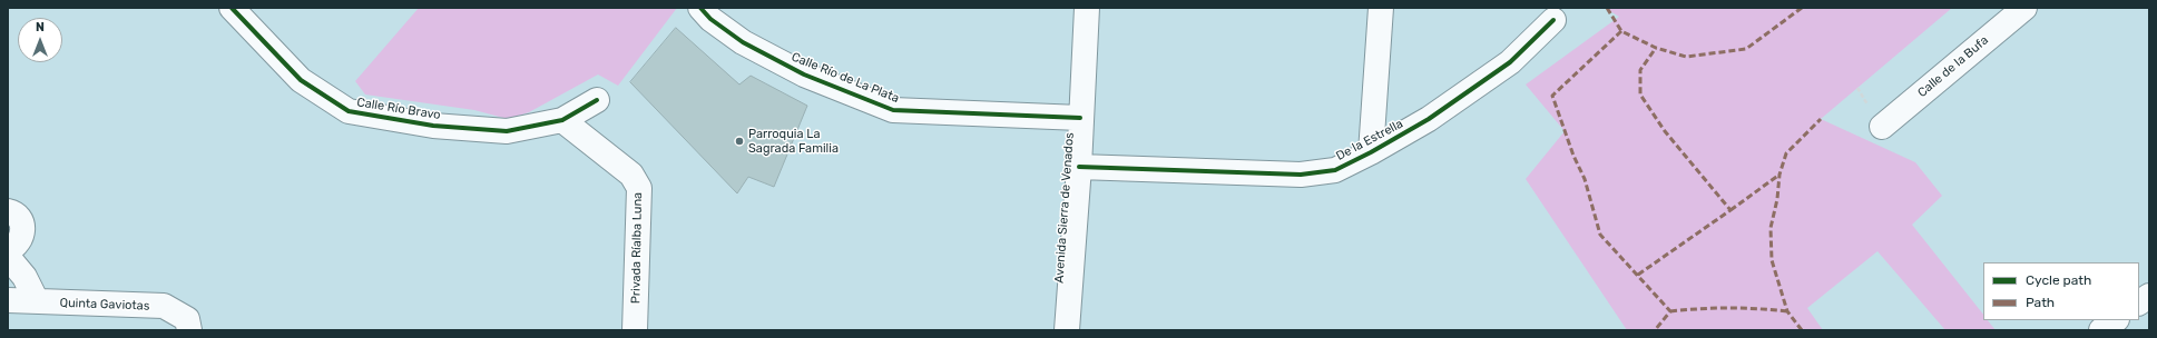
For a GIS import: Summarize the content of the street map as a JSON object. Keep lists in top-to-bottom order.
{
  "streets": {
    "street": [
      "Calle de la Bufa",
      "Calle Río de La Plata",
      "Calle Río Bravo",
      "De la Estrella",
      "Avenida Sierra de Venados",
      "Privada Ríalba Luna",
      "Quinta Gaviotas"
    ]
  },
  "crossings": [
    ["Calle Río de La Plata", "Avenida Sierra de Venados"],
    ["Calle Río Bravo", "Privada Ríalba Luna"],
    ["De la Estrella", "Avenida Sierra de Venados"]
  ],
  "places": ["Parroquia La Sagrada Familia"],
  "legend": ["Cycle path", "Path"],
  "north": "top"
}
